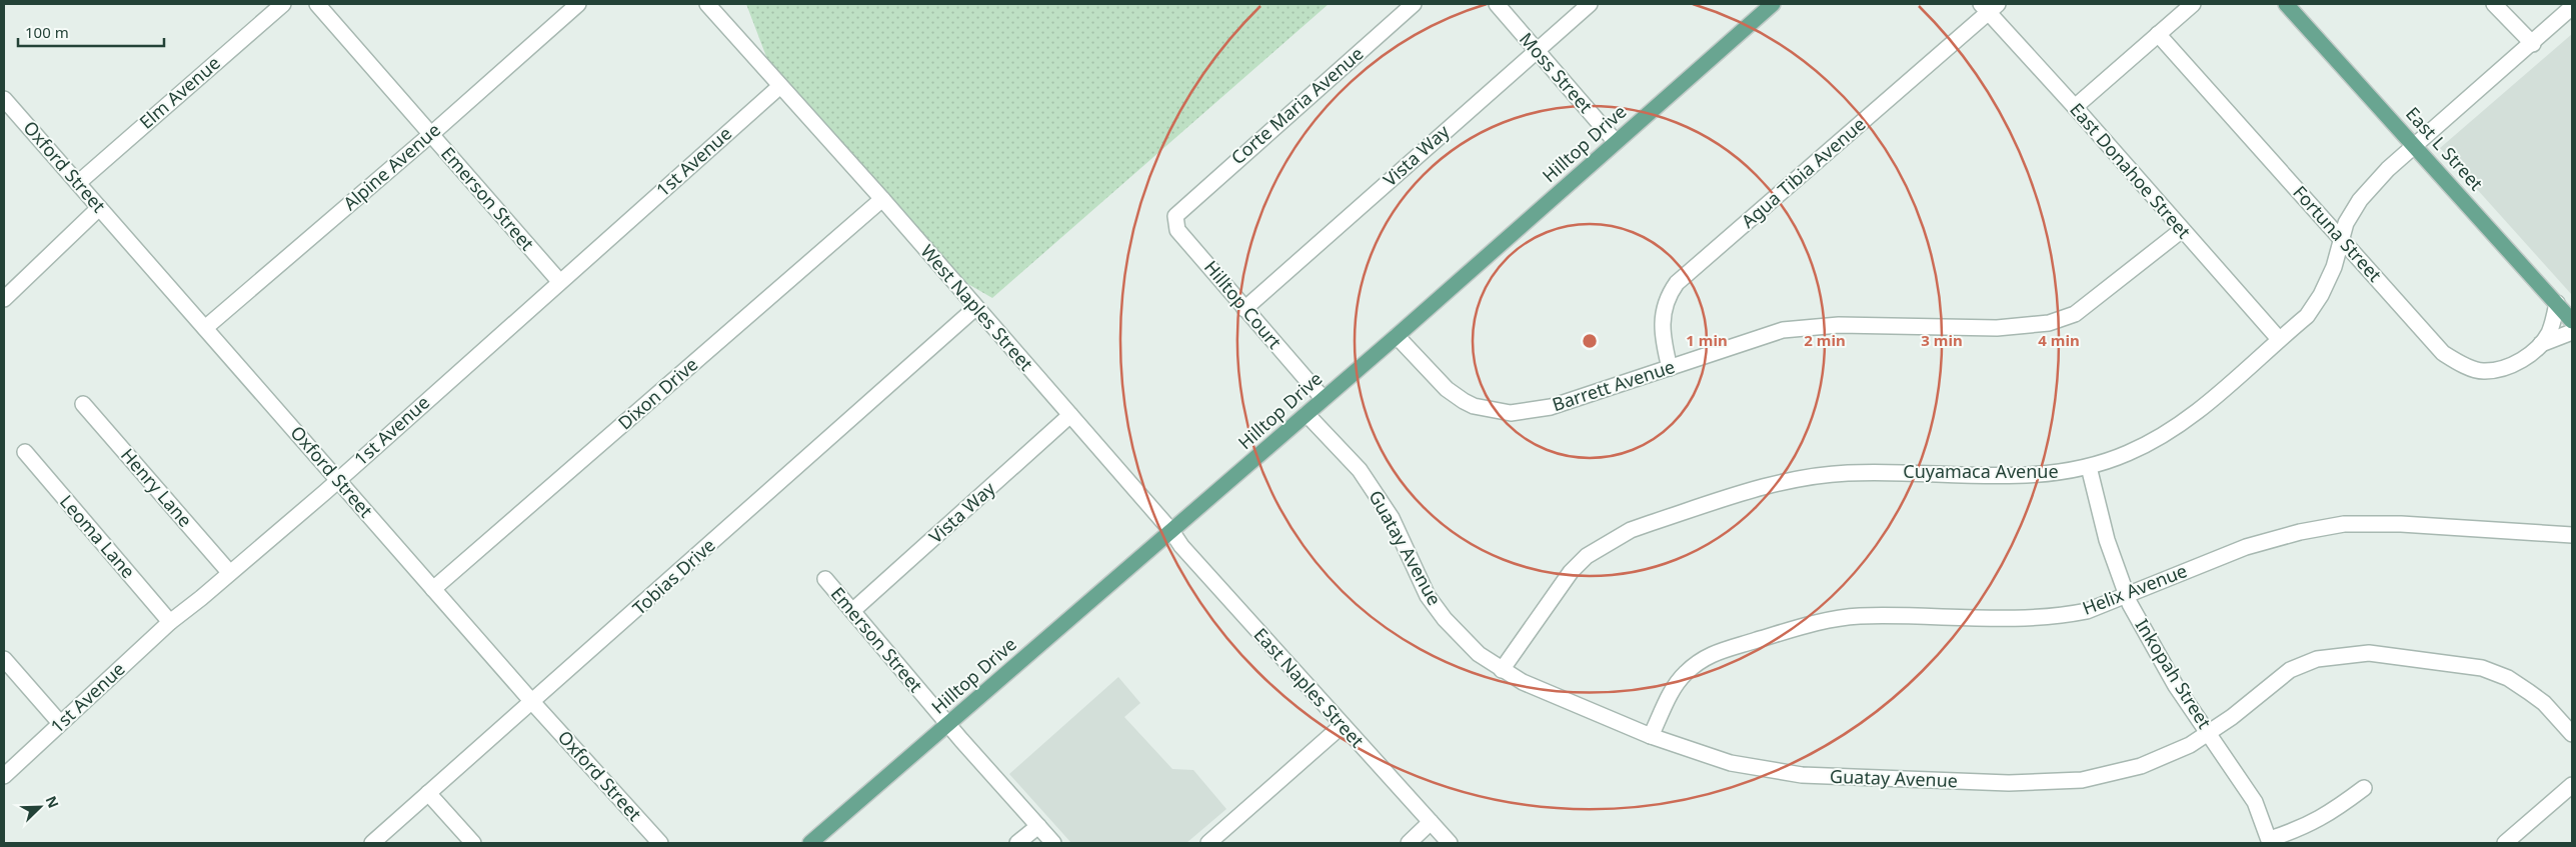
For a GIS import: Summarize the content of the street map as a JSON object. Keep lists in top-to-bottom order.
{
  "streets": {
    "main road": ["Hilltop Drive", "East L Street"],
    "street": [
      "Moss Street",
      "Elm Avenue",
      "Corte Maria Avenue",
      "Vista Way",
      "1st Avenue",
      "Oxford Street",
      "Alpine Avenue",
      "East Donahoe Street",
      "Agua Tibia Avenue",
      "Emerson Street",
      "Fortuna Street",
      "Hilltop Court",
      "West Naples Street",
      "Barrett Avenue",
      "Dixon Drive",
      "Cuyamaca Avenue",
      "Henry Lane",
      "Leoma Lane",
      "Guatay Avenue",
      "Tobias Drive",
      "Helix Avenue",
      "Inkopah Street",
      "East Naples Street"
    ]
  },
  "crossings": [
    ["Moss Street", "Hilltop Drive"],
    ["Moss Street", "Vista Way"],
    ["Elm Avenue", "Oxford Street"],
    ["Corte Maria Avenue", "Hilltop Court"],
    ["Hilltop Drive", "Emerson Street"],
    ["Hilltop Drive", "Hilltop Court"],
    ["Hilltop Drive", "West Naples Street"],
    ["Hilltop Drive", "Barrett Avenue"],
    ["Hilltop Drive", "Guatay Avenue"],
    ["Hilltop Drive", "East Naples Street"],
    ["East L Street", "Fortuna Street"],
    ["East L Street", "Cuyamaca Avenue"],
    ["Vista Way", "Emerson Street"],
    ["Vista Way", "Hilltop Court"],
    ["Vista Way", "West Naples Street"],
    ["1st Avenue", "Oxford Street"],
    ["1st Avenue", "Emerson Street"],
    ["1st Avenue", "West Naples Street"],
    ["1st Avenue", "Henry Lane"],
    ["1st Avenue", "Leoma Lane"],
    ["Oxford Street", "Alpine Avenue"],
    ["Oxford Street", "Dixon Drive"],
    ["Oxford Street", "Tobias Drive"],
    ["Alpine Avenue", "Emerson Street"],
    ["East Donahoe Street", "Agua Tibia Avenue"],
    ["East Donahoe Street", "Barrett Avenue"],
    ["East Donahoe Street", "Cuyamaca Avenue"],
    ["Agua Tibia Avenue", "Barrett Avenue"],
    ["Fortuna Street", "Cuyamaca Avenue"],
    ["West Naples Street", "Dixon Drive"],
    ["West Naples Street", "Tobias Drive"],
    ["West Naples Street", "East Naples Street"],
    ["Cuyamaca Avenue", "Guatay Avenue"],
    ["Cuyamaca Avenue", "Inkopah Street"],
    ["Guatay Avenue", "Helix Avenue"],
    ["Guatay Avenue", "Inkopah Street"],
    ["Helix Avenue", "Inkopah Street"]
  ],
  "scale_bar": "100 m",
  "north": "top right",
  "rings": [
    "1 min",
    "2 min",
    "3 min",
    "4 min"
  ]
}
